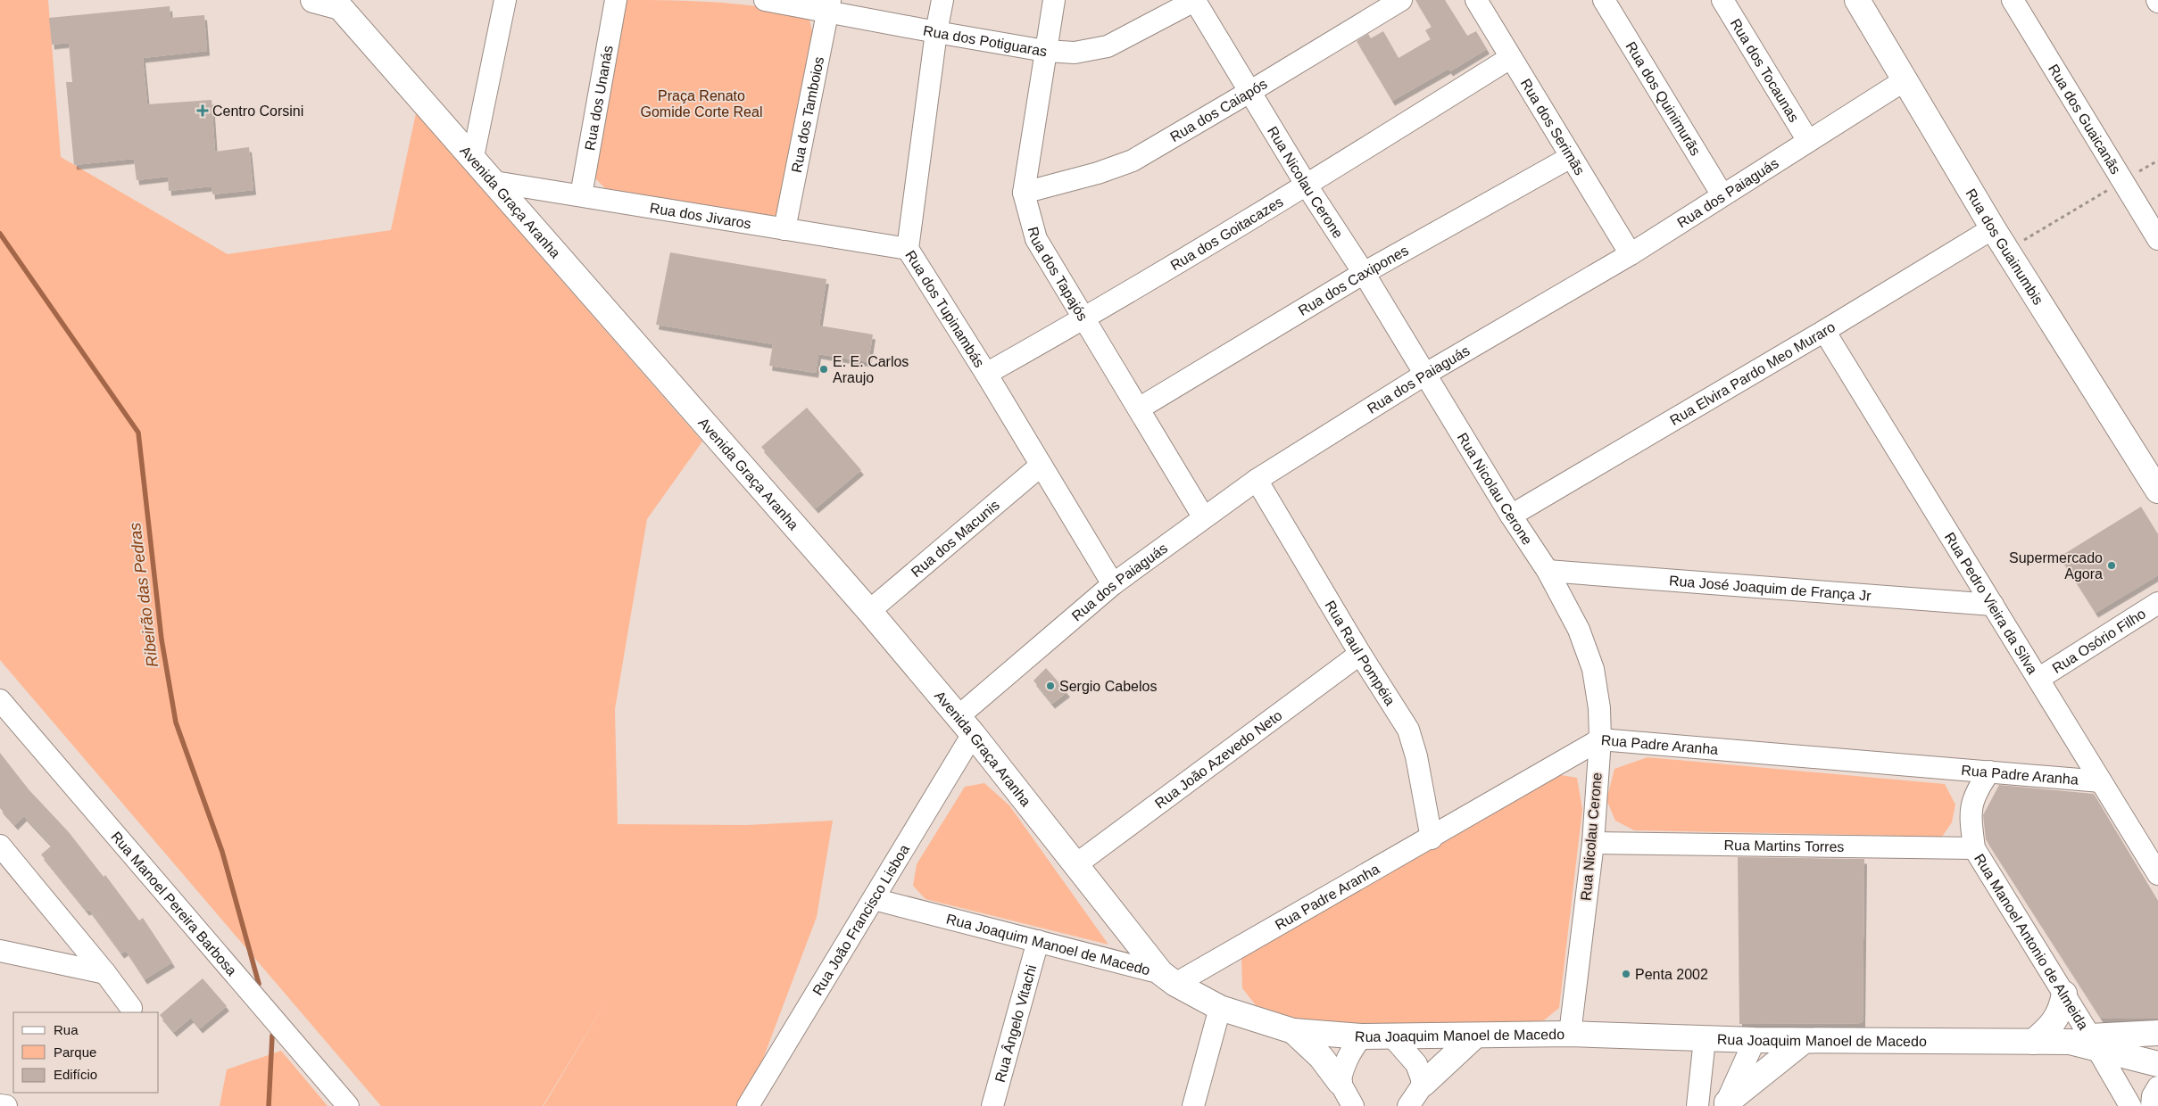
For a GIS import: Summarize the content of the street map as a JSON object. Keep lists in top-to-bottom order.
{
  "streets": {
    "street": [
      "Rua dos Potiguaras",
      "Rua dos Tocaunas",
      "Rua dos Unanás",
      "Rua dos Quinimurãs",
      "Rua dos Caiapós",
      "Rua dos Tamboios",
      "Rua dos Guaicanãs",
      "Rua dos Serimãs",
      "Rua Nicolau Cerone",
      "Rua dos Paiaguás",
      "Avenida Graça Aranha",
      "Rua dos Jivaros",
      "Rua dos Goitacazes",
      "Rua dos Guainumbis",
      "Rua dos Tapajós",
      "Rua dos Caxipones",
      "Rua dos Tupinambás",
      "Rua Elvira Pardo Meo Muraro",
      "Rua dos Macunis",
      "Rua José Joaquim de França Jr",
      "Rua Pedro Vieira da Silva",
      "Rua Osório Filho",
      "Rua Raul Pompéia",
      "Rua Padre Aranha",
      "Rua João Azevedo Neto",
      "Rua Martins Torres",
      "Rua Manoel Pereira Barbosa",
      "Rua João Francisco Lisboa",
      "Rua Manoel Antonio de Almeida",
      "Rua Joaquim Manoel de Macedo",
      "Rua Ângelo Vitachi"
    ]
  },
  "crossings": [
    ["Rua dos Potiguaras", "Rua dos Tamboios"],
    ["Rua dos Potiguaras", "Rua Nicolau Cerone"],
    ["Rua dos Potiguaras", "Rua dos Tapajós"],
    ["Rua dos Potiguaras", "Rua dos Tupinambás"],
    ["Rua dos Tocaunas", "Rua dos Paiaguás"],
    ["Rua dos Unanás", "Rua dos Jivaros"],
    ["Rua dos Quinimurãs", "Rua dos Paiaguás"],
    ["Rua dos Caiapós", "Rua Nicolau Cerone"],
    ["Rua dos Caiapós", "Rua dos Tapajós"],
    ["Rua dos Tamboios", "Rua dos Jivaros"],
    ["Rua dos Serimãs", "Rua dos Paiaguás"],
    ["Rua dos Serimãs", "Rua dos Goitacazes"],
    ["Rua dos Serimãs", "Rua dos Caxipones"],
    ["Rua Nicolau Cerone", "Rua dos Paiaguás"],
    ["Rua Nicolau Cerone", "Rua dos Goitacazes"],
    ["Rua Nicolau Cerone", "Rua dos Caxipones"],
    ["Rua Nicolau Cerone", "Rua Elvira Pardo Meo Muraro"],
    ["Rua Nicolau Cerone", "Rua José Joaquim de França Jr"],
    ["Rua Nicolau Cerone", "Rua Padre Aranha"],
    ["Rua Nicolau Cerone", "Rua Martins Torres"],
    ["Rua Nicolau Cerone", "Rua Joaquim Manoel de Macedo"],
    ["Rua dos Paiaguás", "Avenida Graça Aranha"],
    ["Rua dos Paiaguás", "Rua dos Guainumbis"],
    ["Rua dos Paiaguás", "Rua dos Tapajós"],
    ["Rua dos Paiaguás", "Rua dos Tupinambás"],
    ["Rua dos Paiaguás", "Rua Raul Pompéia"],
    ["Rua dos Paiaguás", "Rua João Francisco Lisboa"],
    ["Avenida Graça Aranha", "Rua dos Jivaros"],
    ["Avenida Graça Aranha", "Rua dos Macunis"],
    ["Avenida Graça Aranha", "Rua Padre Aranha"],
    ["Avenida Graça Aranha", "Rua João Azevedo Neto"],
    ["Avenida Graça Aranha", "Rua João Francisco Lisboa"],
    ["Avenida Graça Aranha", "Rua Joaquim Manoel de Macedo"],
    ["Rua dos Jivaros", "Rua dos Tupinambás"],
    ["Rua dos Goitacazes", "Rua dos Tapajós"],
    ["Rua dos Goitacazes", "Rua dos Tupinambás"],
    ["Rua dos Guainumbis", "Rua Elvira Pardo Meo Muraro"],
    ["Rua dos Tapajós", "Rua dos Caxipones"],
    ["Rua dos Tupinambás", "Rua dos Macunis"],
    ["Rua Elvira Pardo Meo Muraro", "Rua Pedro Vieira da Silva"],
    ["Rua José Joaquim de França Jr", "Rua Pedro Vieira da Silva"],
    ["Rua Pedro Vieira da Silva", "Rua Osório Filho"],
    ["Rua Pedro Vieira da Silva", "Rua Padre Aranha"],
    ["Rua Raul Pompéia", "Rua Padre Aranha"],
    ["Rua Raul Pompéia", "Rua João Azevedo Neto"],
    ["Rua Padre Aranha", "Rua Manoel Antonio de Almeida"],
    ["Rua Padre Aranha", "Rua Joaquim Manoel de Macedo"],
    ["Rua Martins Torres", "Rua Manoel Antonio de Almeida"],
    ["Rua João Francisco Lisboa", "Rua Joaquim Manoel de Macedo"],
    ["Rua Manoel Antonio de Almeida", "Rua Joaquim Manoel de Macedo"],
    ["Rua Joaquim Manoel de Macedo", "Rua Ângelo Vitachi"]
  ],
  "water": ["Ribeirão das Pedras"],
  "parks": ["Praça Renato Gomide Corte Real"],
  "places": {
    "health": ["Centro Corsini"],
    "other": [
      "E. E. Carlos Araujo",
      "Supermercado Agora",
      "Sergio Cabelos",
      "Penta 2002"
    ]
  },
  "legend": ["Rua", "Parque", "Edifício"]
}
